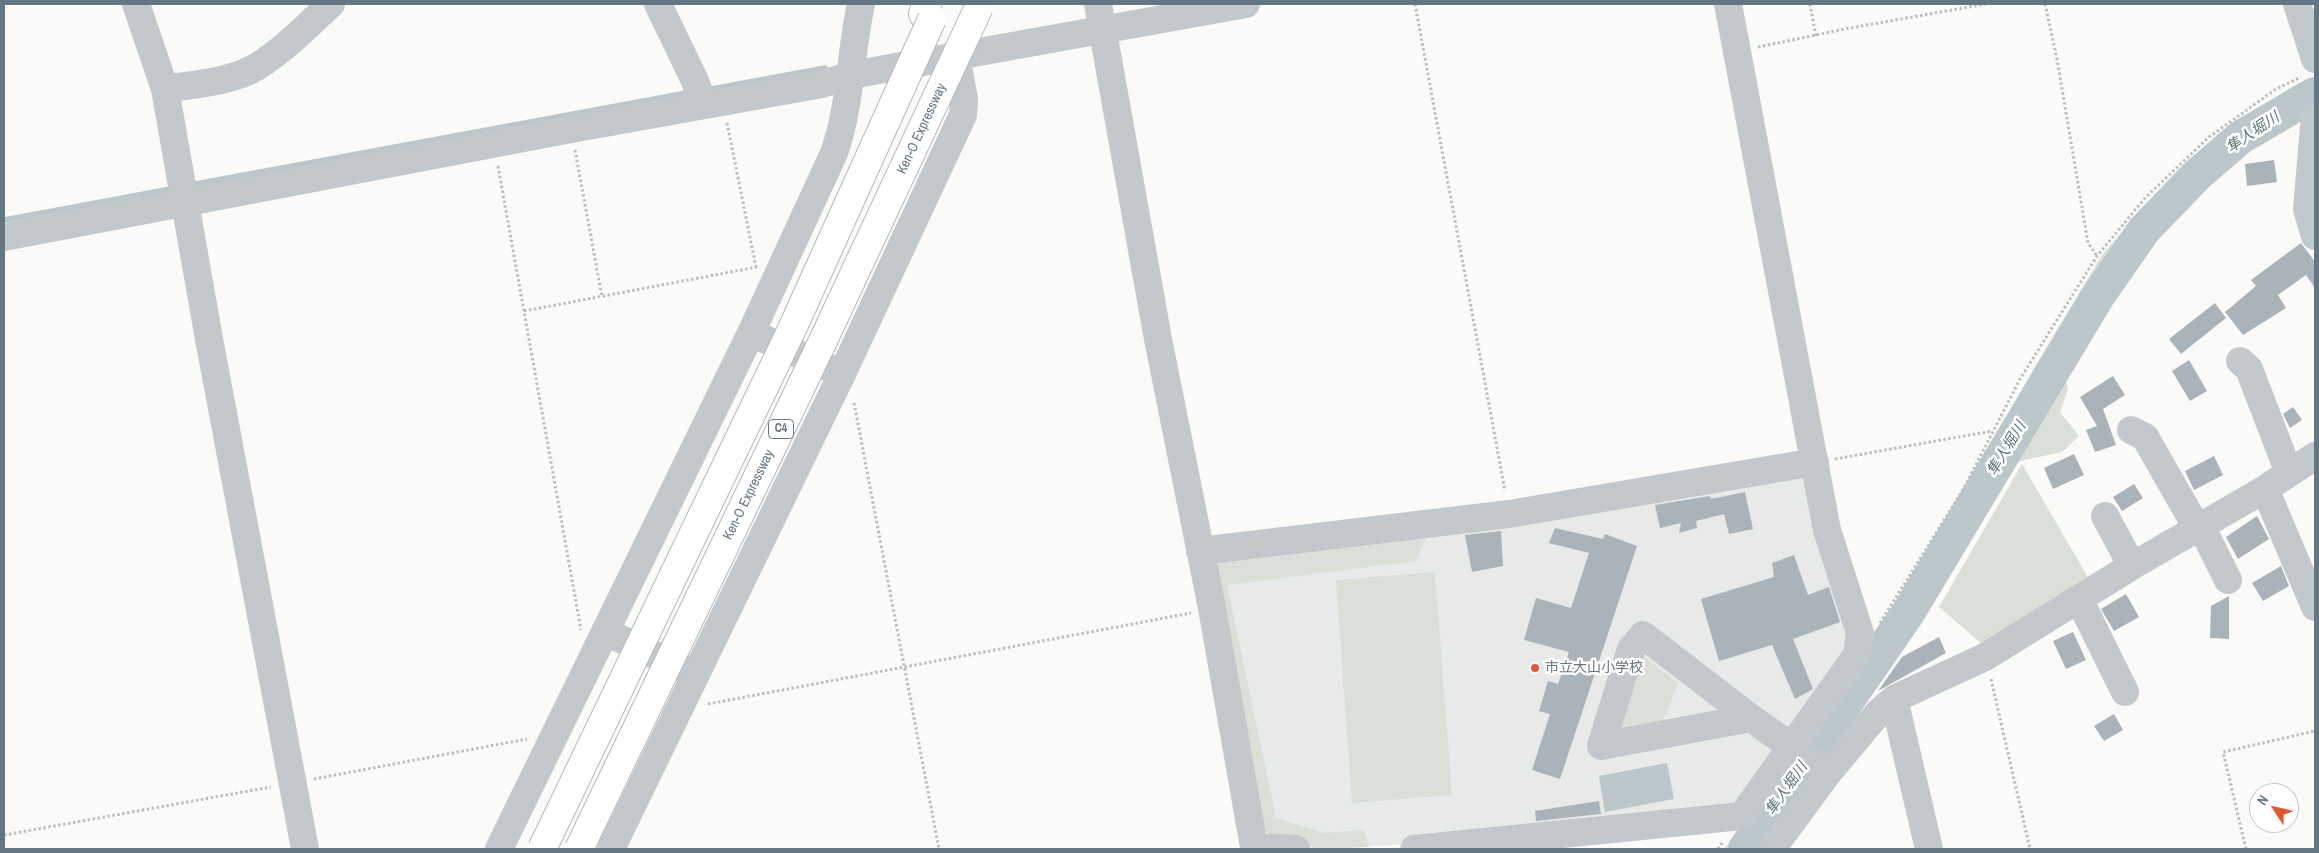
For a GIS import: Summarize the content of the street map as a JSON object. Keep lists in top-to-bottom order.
{
  "streets": {
    "highway": ["Ken-O Expressway", "C4"]
  },
  "water": ["隼人堀川"],
  "places": ["市立大山小学校"],
  "north": "top left"
}
